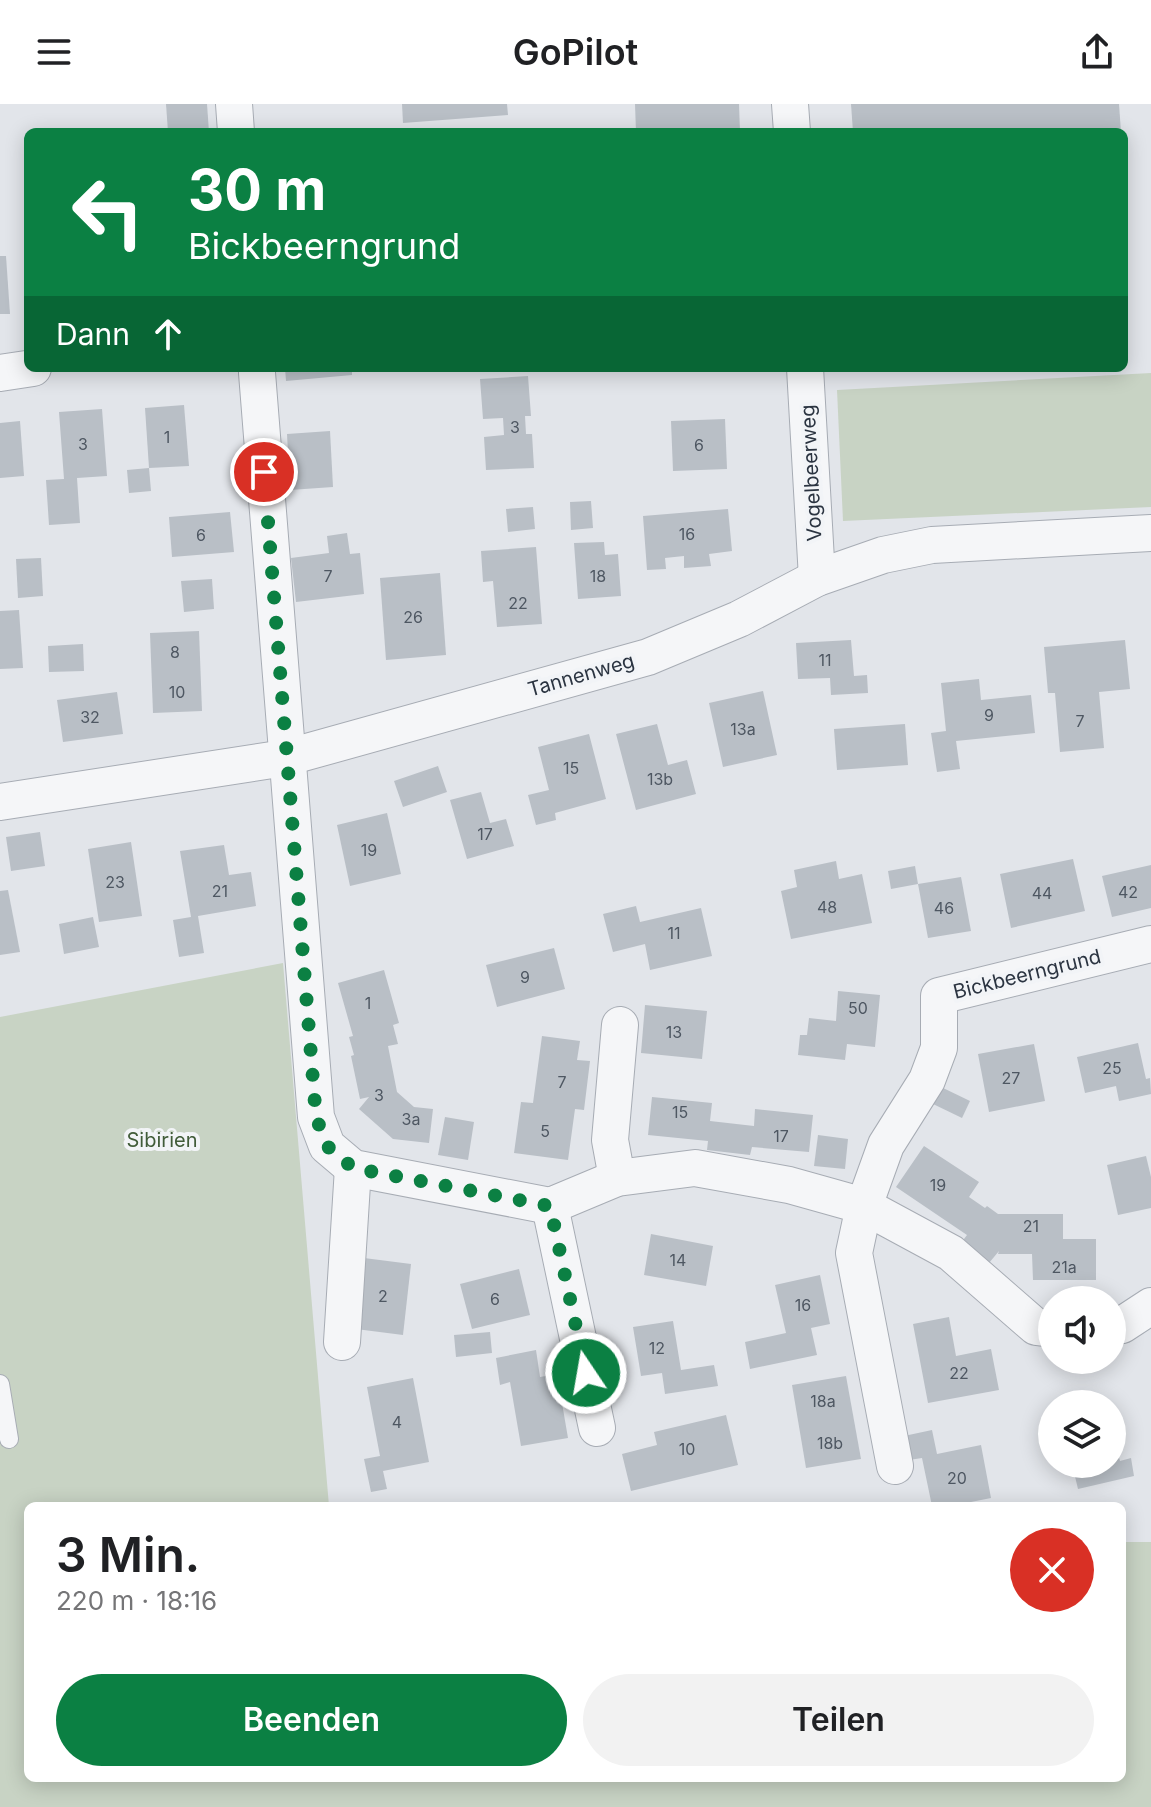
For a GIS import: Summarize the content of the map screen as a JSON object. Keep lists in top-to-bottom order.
{
  "streets": {
    "street": ["Vogelbeerweg", "Tannenweg", "Bickbeerngrund"]
  },
  "crossings": [
    ["Vogelbeerweg", "Tannenweg"]
  ],
  "parks": ["Sibirien"],
  "house_numbers": [
    "3",
    "1",
    "3",
    "6",
    "16",
    "6",
    "7",
    "18",
    "22",
    "26",
    "8",
    "11",
    "10",
    "9",
    "32",
    "7",
    "13a",
    "15",
    "13b",
    "17",
    "19",
    "23",
    "21",
    "42",
    "44",
    "48",
    "46",
    "11",
    "9",
    "1",
    "50",
    "13",
    "25",
    "27",
    "7",
    "3",
    "15",
    "3a",
    "5",
    "17",
    "19",
    "21",
    "14",
    "21a",
    "2",
    "6",
    "16",
    "12",
    "22",
    "18a",
    "4",
    "18b",
    "10",
    "20"
  ],
  "page": {
    "header": "GoPilot",
    "turn": ["30 m", "Bickbeerngrund"],
    "then": "Dann",
    "heading": ["3 Min.", "220 m · 18:16"],
    "buttons": ["Beenden", "Teilen"]
  }
}
